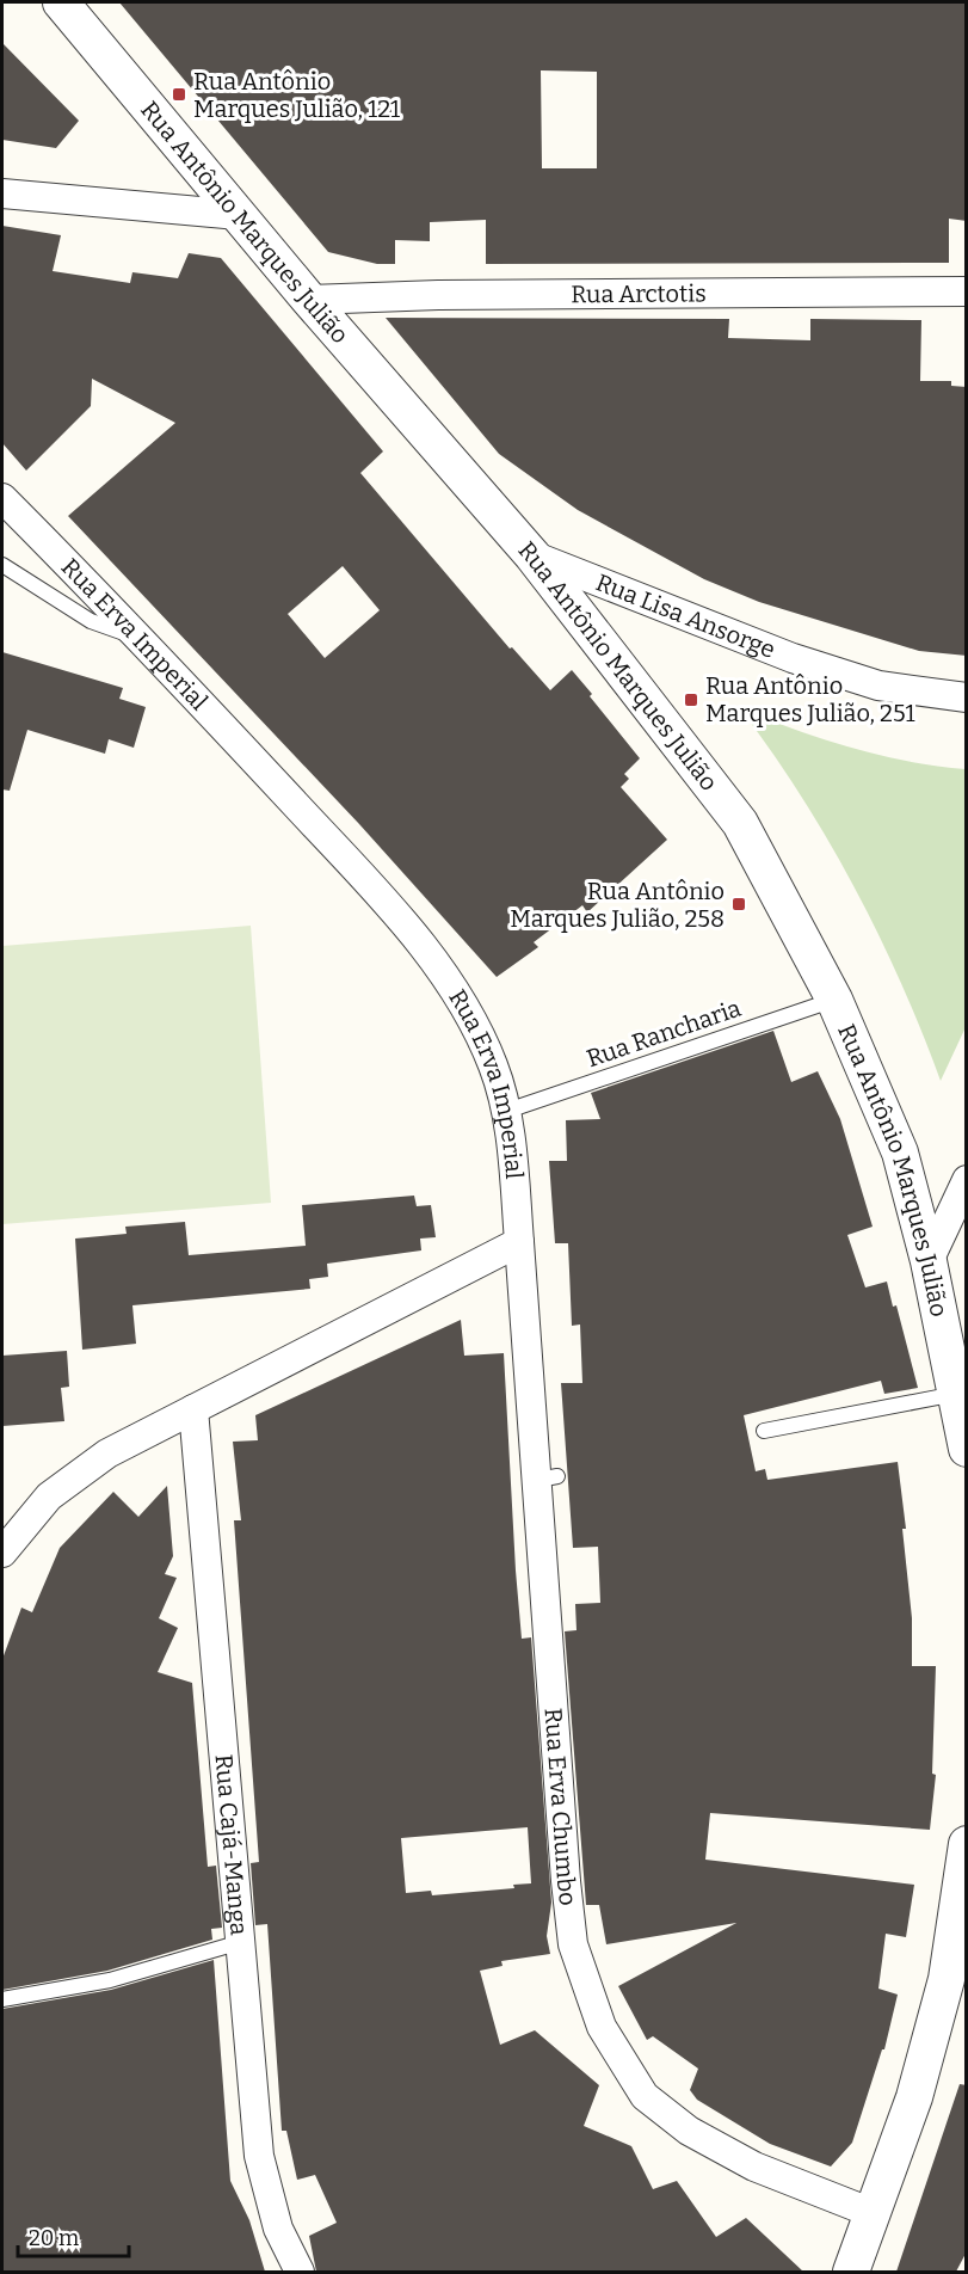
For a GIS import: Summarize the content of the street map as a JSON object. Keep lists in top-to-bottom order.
{
  "streets": {
    "street": [
      "Rua Antônio Marques Julião",
      "Rua Arctotis",
      "Rua Lisa Ansorge",
      "Rua Erva Imperial",
      "Rua Erva Chumbo",
      "Rua Cajá-Manga"
    ],
    "lane": ["Rua Rancharia"]
  },
  "crossings": [
    ["Rua Antônio Marques Julião", "Rua Arctotis"],
    ["Rua Antônio Marques Julião", "Rua Lisa Ansorge"],
    ["Rua Antônio Marques Julião", "Rua Rancharia"],
    ["Rua Erva Imperial", "Rua Rancharia"],
    ["Rua Erva Imperial", "Rua Erva Chumbo"]
  ],
  "places": {
    "transit": ["Rua Antônio Marques Julião, 121", "Rua Antônio Marques Julião, 251", "Rua Antônio Marques Julião, 258"]
  },
  "scale_bar": "20 m"
}
